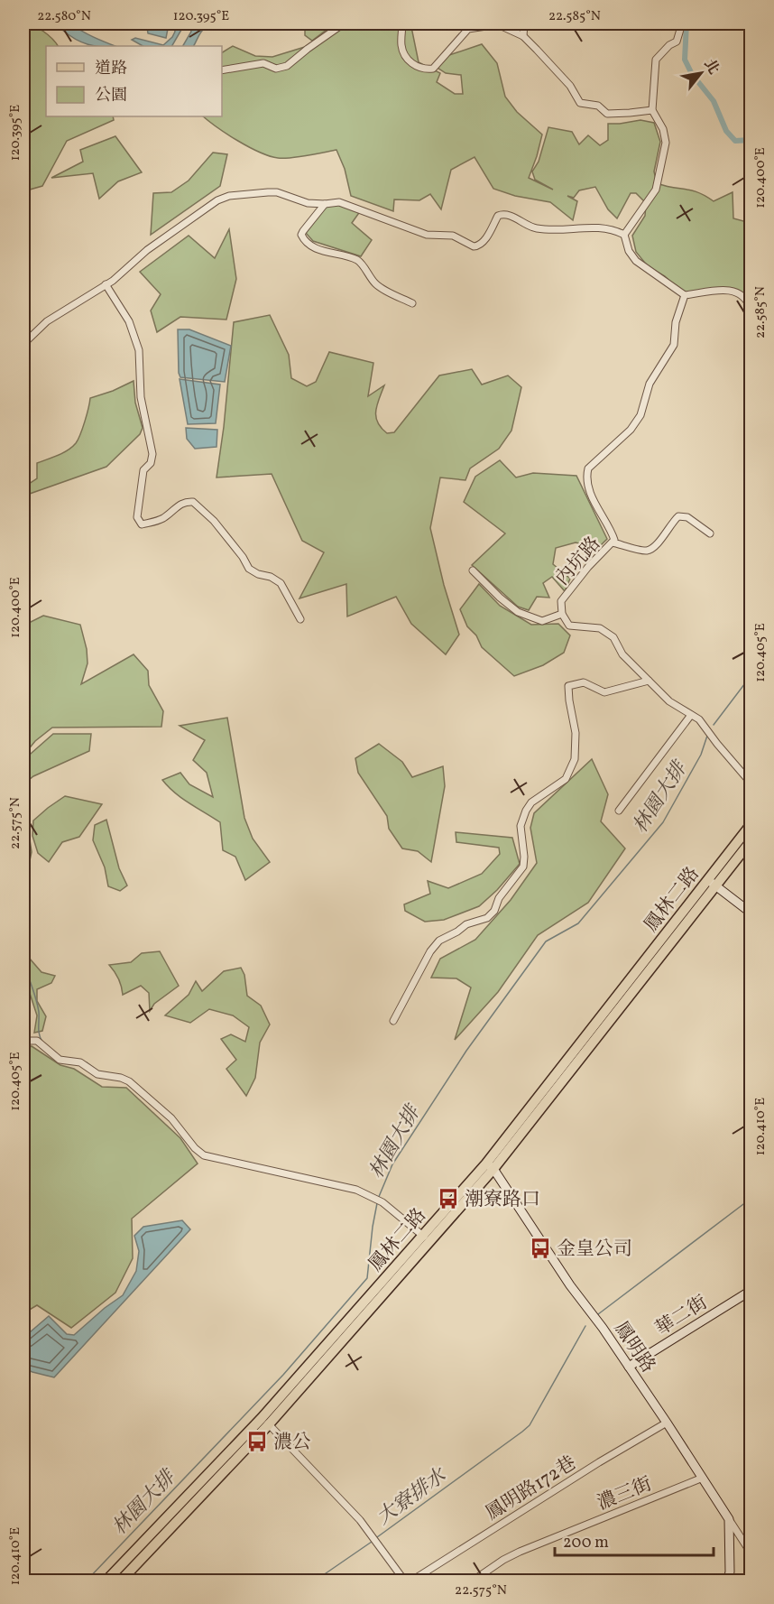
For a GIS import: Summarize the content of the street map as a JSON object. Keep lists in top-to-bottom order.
{
  "streets": {
    "main road": ["鳳林二路"],
    "street": [
      "內坑路",
      "華二街",
      "鳳明路",
      "鳳明路172巷",
      "濃三街"
    ]
  },
  "crossings": [
    ["鳳林二路", "鳳明路"],
    ["華二街", "鳳明路"],
    ["鳳明路", "鳳明路172巷"],
    ["鳳明路", "濃三街"]
  ],
  "water": ["林園大排", "大寮排水"],
  "places": {
    "bus stop": ["潮寮路口", "金皇公司", "濃公"]
  },
  "legend": ["道路", "公園"],
  "scale_bar": "200 m",
  "north": "top right",
  "coordinates": [
    "22.580°N",
    "120.395°E",
    "22.585°N",
    "120.400°E",
    "120.405°E",
    "22.575°N",
    "120.410°E"
  ]
}
